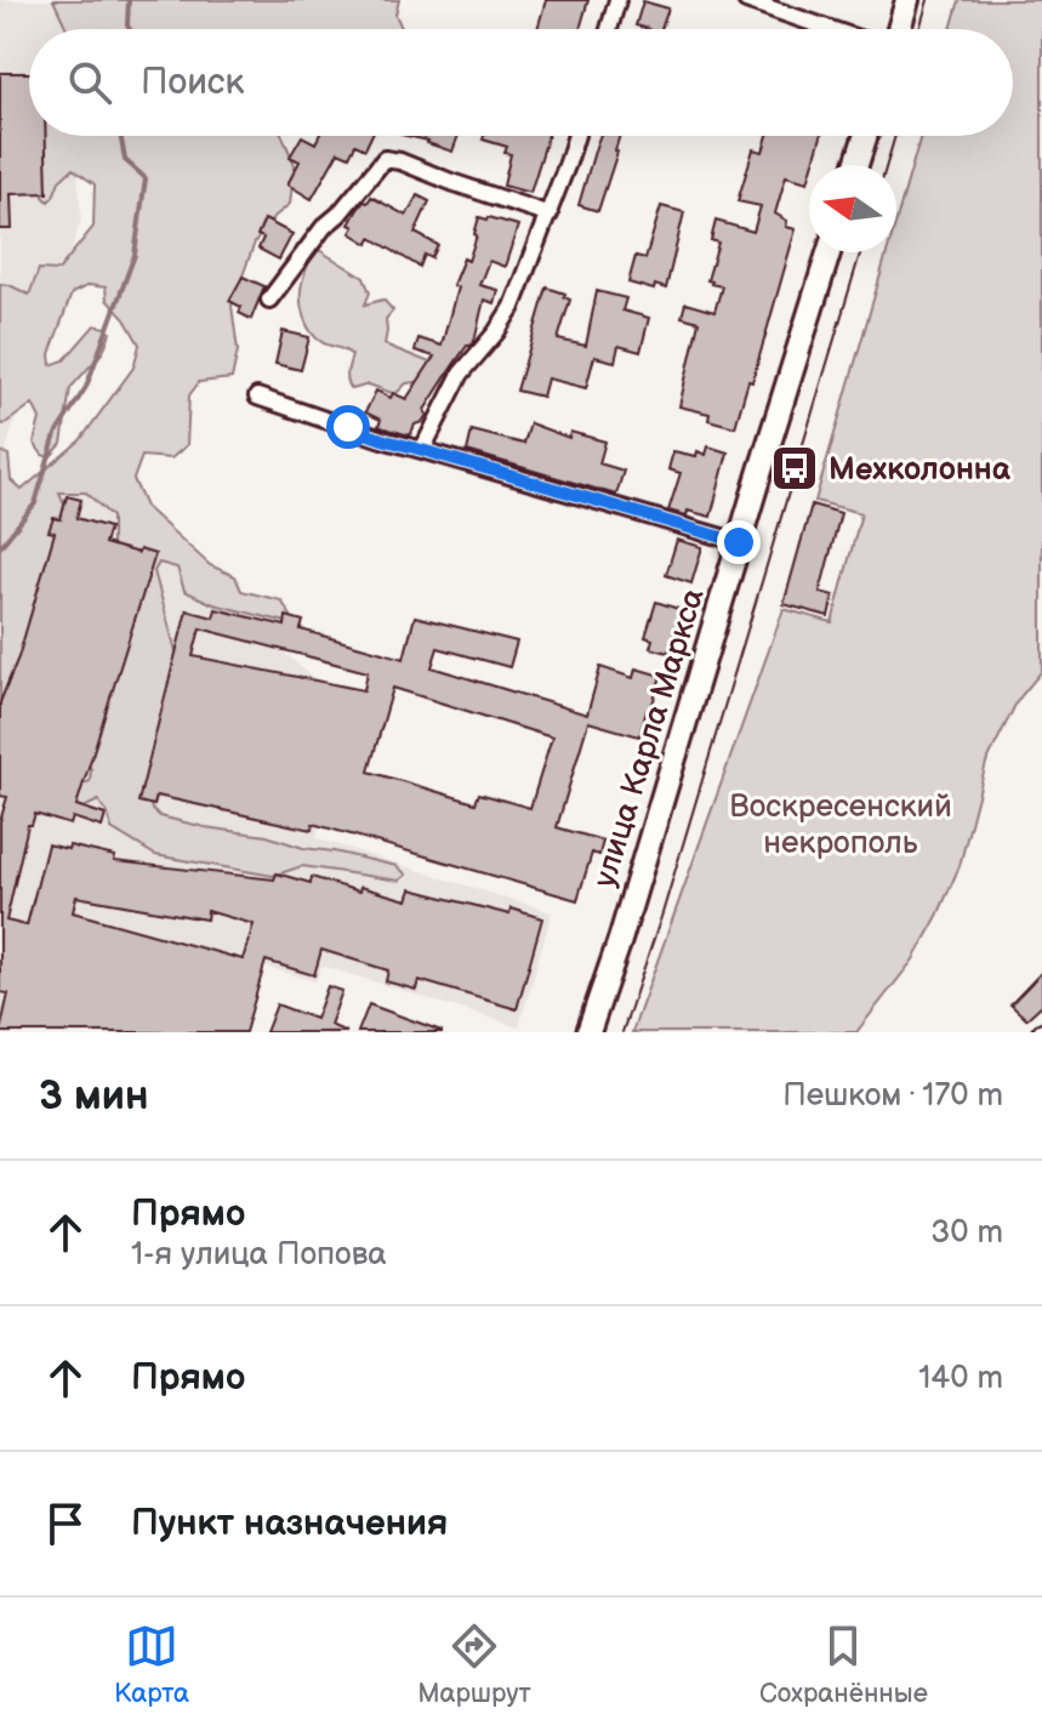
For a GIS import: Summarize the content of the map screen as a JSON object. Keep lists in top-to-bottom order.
{
  "streets": {
    "main road": ["улица Карла Маркса"]
  },
  "parks": ["Воскресенский некрополь"],
  "places": {
    "bus stop": ["Мехколонна"]
  },
  "north": "left",
  "page": {
    "search": "Поиск",
    "heading": ["3 мин", "Пешком · 170 m"],
    "list": [
      ["Прямо", "1-я улица Попова", "30 m"],
      ["Прямо", "140 m"],
      "Пункт назначения"
    ],
    "nav": ["Карта", "Маршрут", "Сохранённые"]
  }
}
